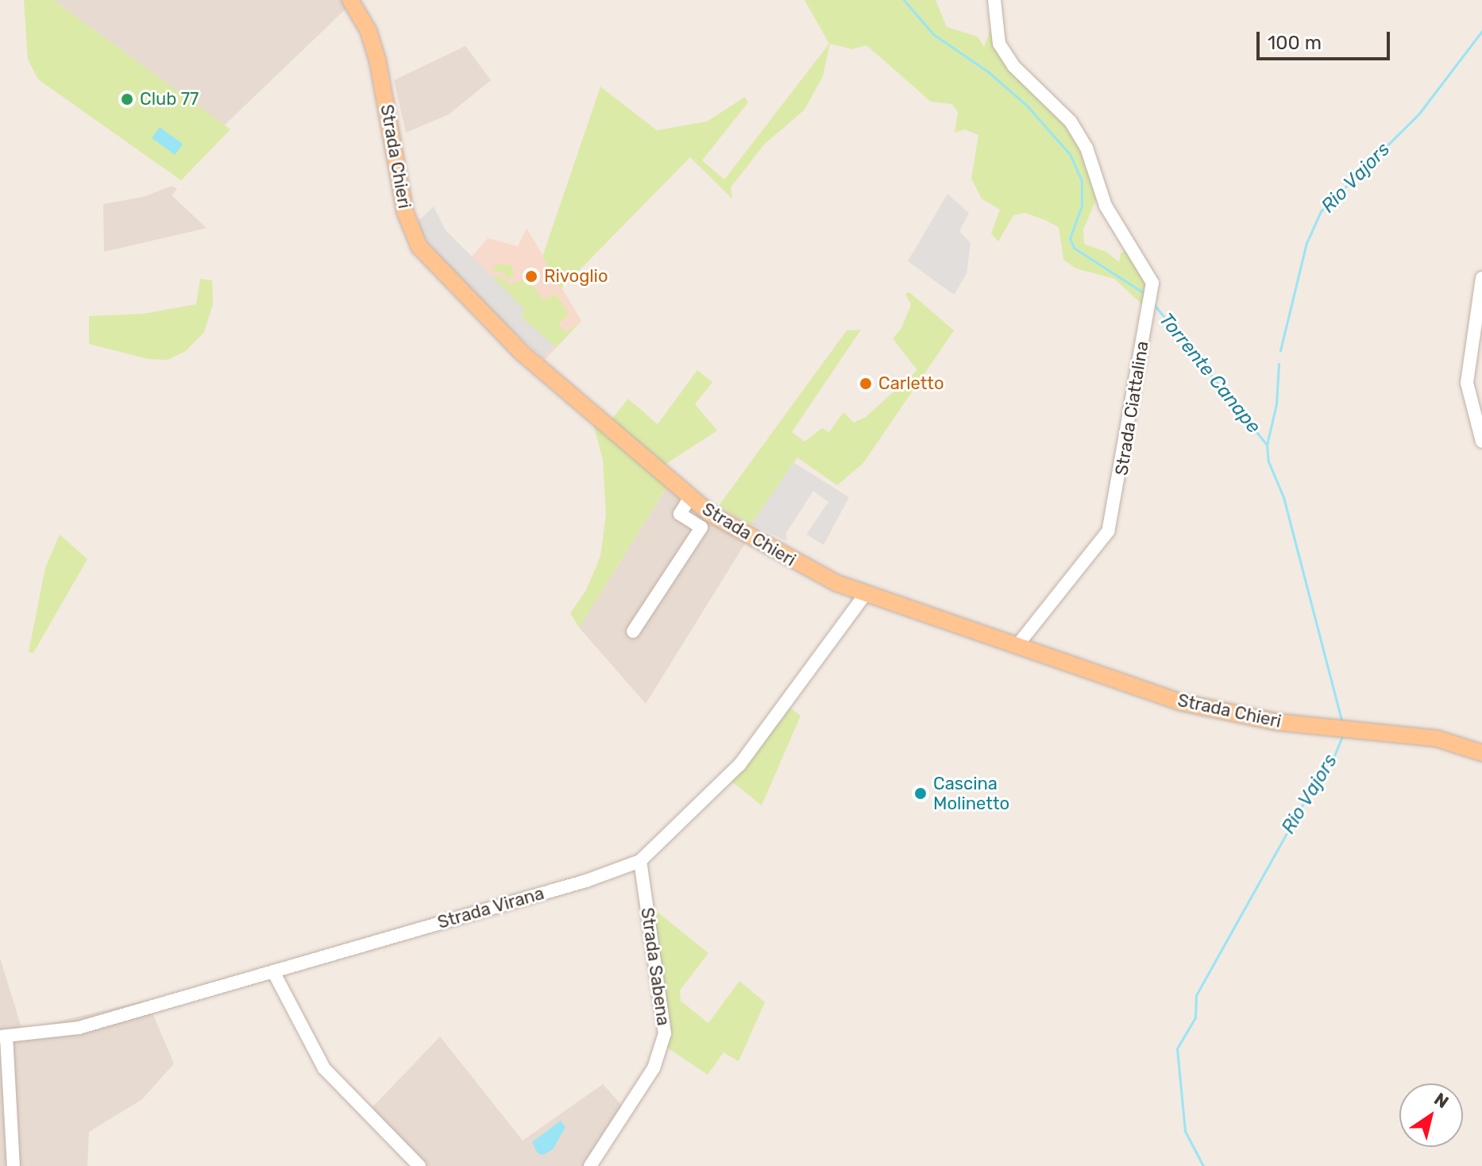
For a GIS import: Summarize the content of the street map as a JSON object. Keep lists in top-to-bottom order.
{
  "streets": {
    "main road": ["Strada Chieri"],
    "street": ["Strada Ciattalina", "Strada Virana", "Strada Sabena"]
  },
  "crossings": [
    ["Strada Chieri", "Strada Ciattalina"],
    ["Strada Chieri", "Strada Virana"],
    ["Strada Virana", "Strada Sabena"]
  ],
  "water": ["Rio Vajors", "Torrente Canape"],
  "places": [
    "Club 77",
    "Rivoglio",
    "Carletto",
    "Cascina Molinetto"
  ],
  "scale_bar": "100 m",
  "north": "top right"
}
